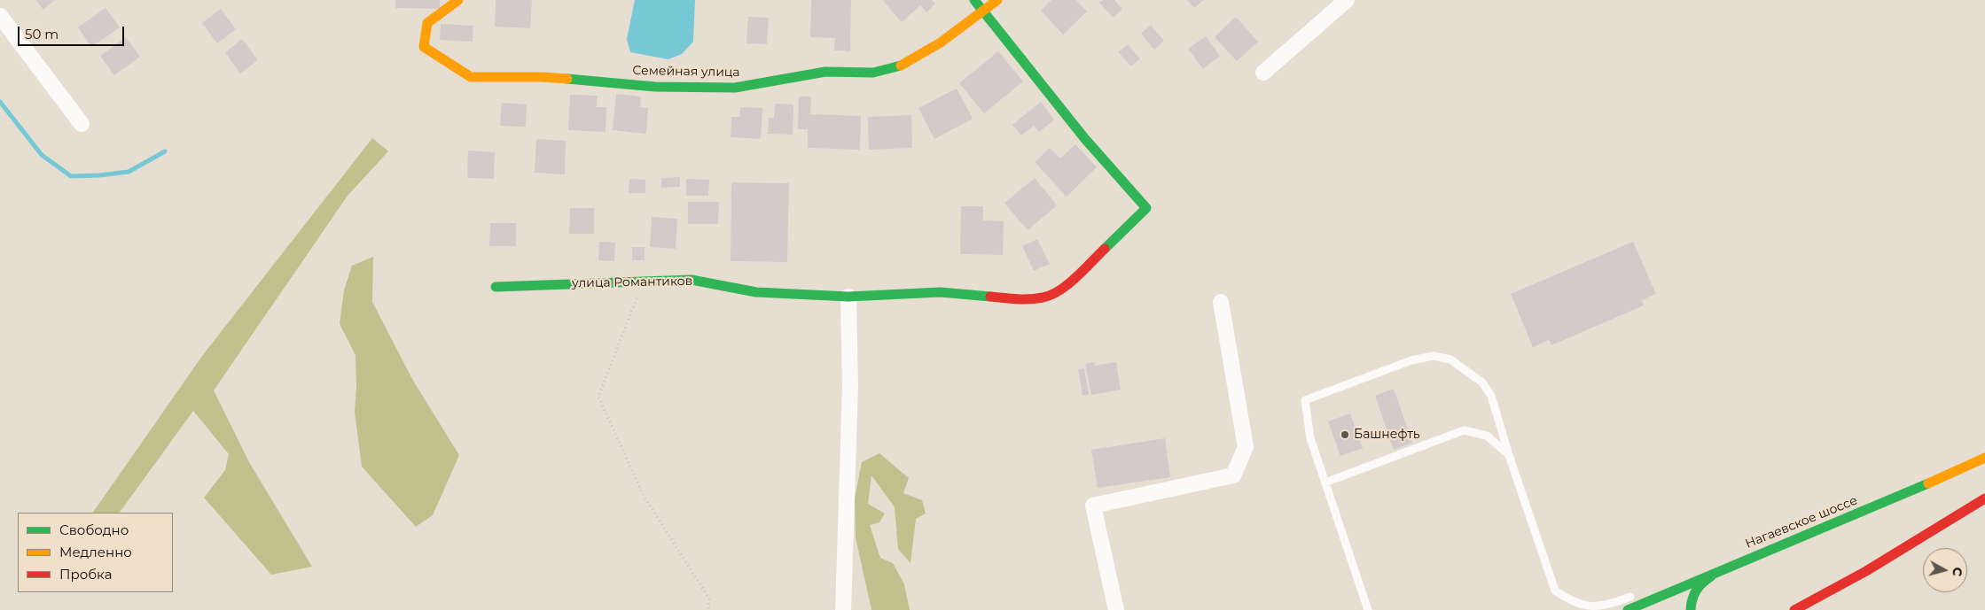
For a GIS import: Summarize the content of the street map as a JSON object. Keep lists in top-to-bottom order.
{
  "streets": {
    "street": ["Семейная улица", "улица Романтиков", "Нагаевское шоссе"]
  },
  "crossings": [
    ["Семейная улица", "улица Романтиков"]
  ],
  "places": ["Башнефть"],
  "legend": ["Свободно", "Медленно", "Пробка"],
  "scale_bar": "50 m",
  "north": "right"
}
